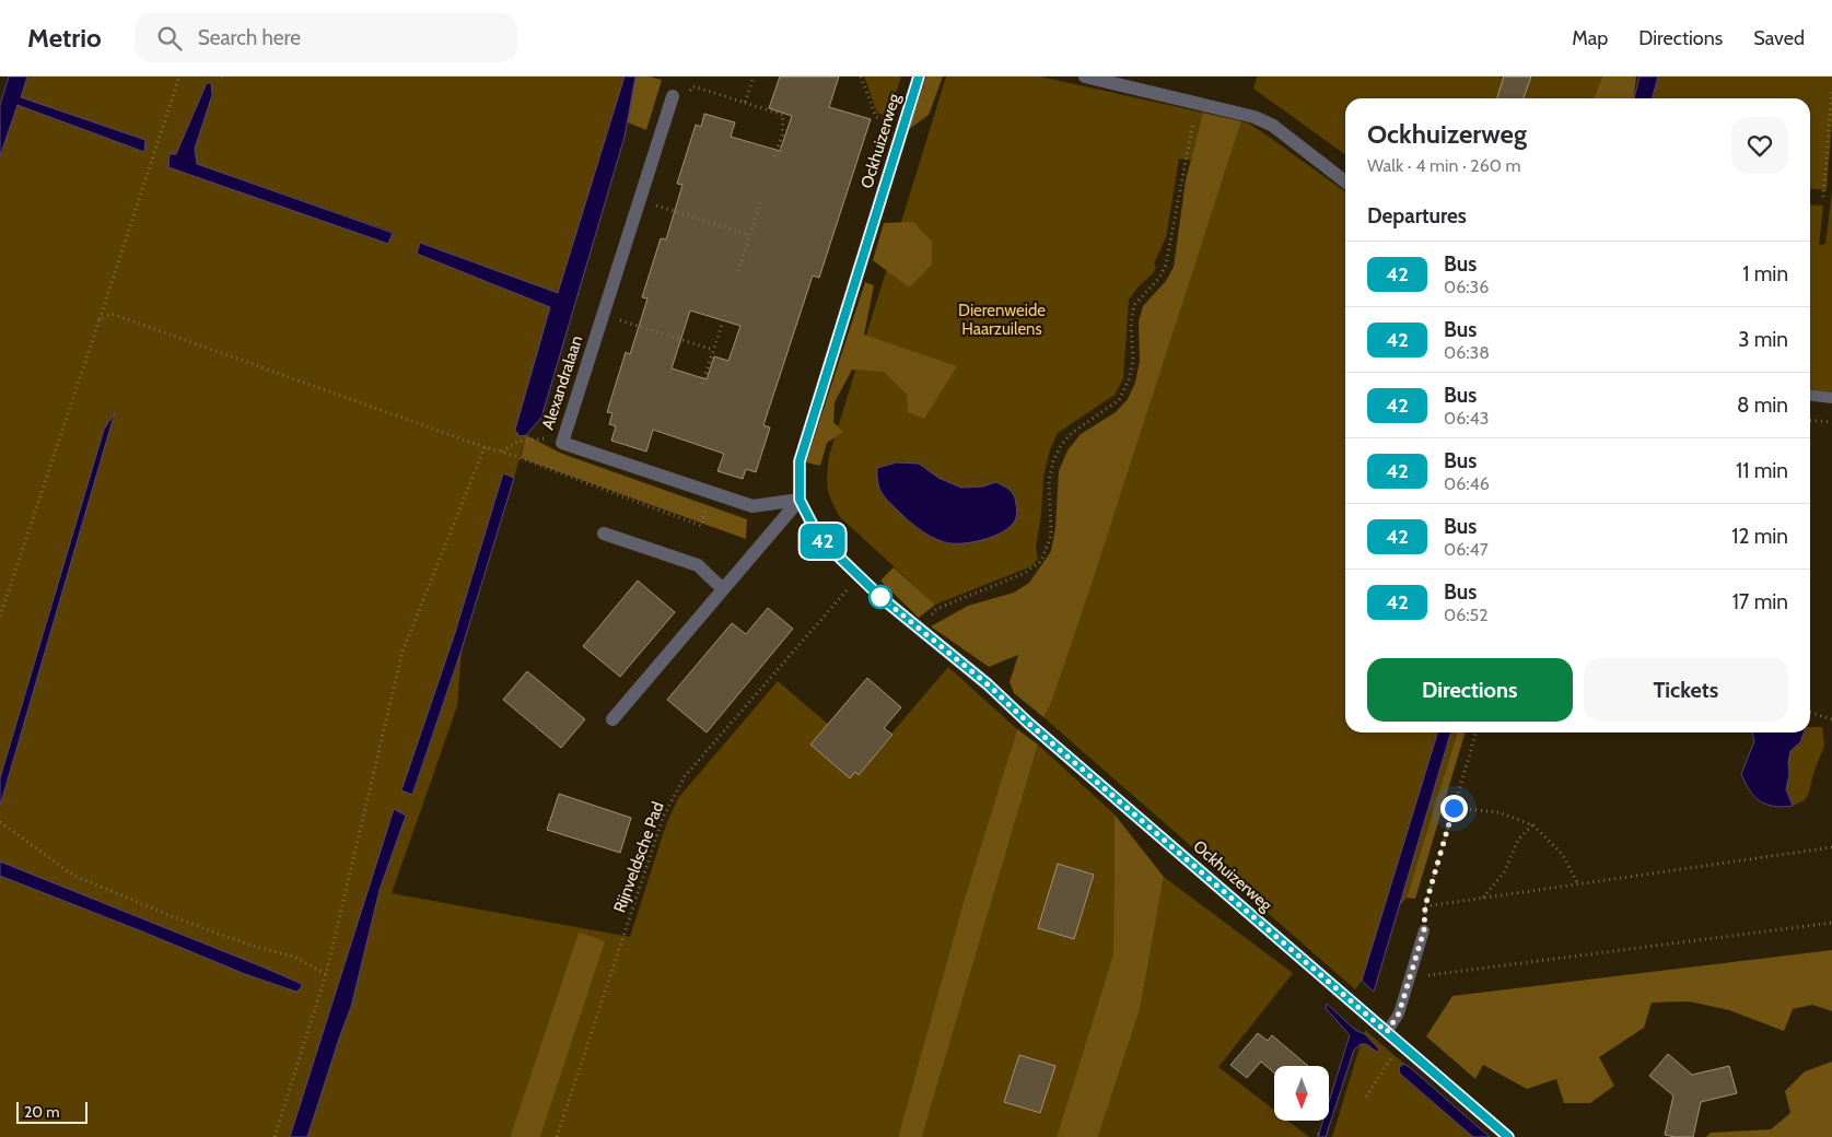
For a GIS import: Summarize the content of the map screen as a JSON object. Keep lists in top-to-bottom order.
{
  "streets": {
    "street": ["Ockhuizerweg", "Alexandralaan"],
    "path": ["Rijnveldsche Pad"]
  },
  "crossings": [
    ["Ockhuizerweg", "Alexandralaan"],
    ["Ockhuizerweg", "Rijnveldsche Pad"]
  ],
  "parks": ["Dierenweide Haarzuilens"],
  "lines": ["bus line 42"],
  "scale_bar": "20 m",
  "north": "bottom",
  "page": {
    "header": "Metrio",
    "search": "Search here",
    "nav": ["Map", "Directions", "Saved"],
    "on_map": "42",
    "heading": [
      ["Ockhuizerweg", "Walk · 4 min · 260 m"],
      "Departures"
    ],
    "list": [
      {
        "mark": "42",
        "name": "Bus",
        "note": "06:36",
        "value": "1 min"
      },
      {
        "mark": "42",
        "name": "Bus",
        "note": "06:38",
        "value": "3 min"
      },
      {
        "mark": "42",
        "name": "Bus",
        "note": "06:43",
        "value": "8 min"
      },
      {
        "mark": "42",
        "name": "Bus",
        "note": "06:46",
        "value": "11 min"
      },
      {
        "mark": "42",
        "name": "Bus",
        "note": "06:47",
        "value": "12 min"
      },
      {
        "mark": "42",
        "name": "Bus",
        "note": "06:52",
        "value": "17 min"
      }
    ],
    "buttons": ["Directions", "Tickets"],
    "scale": "20 m"
  }
}
